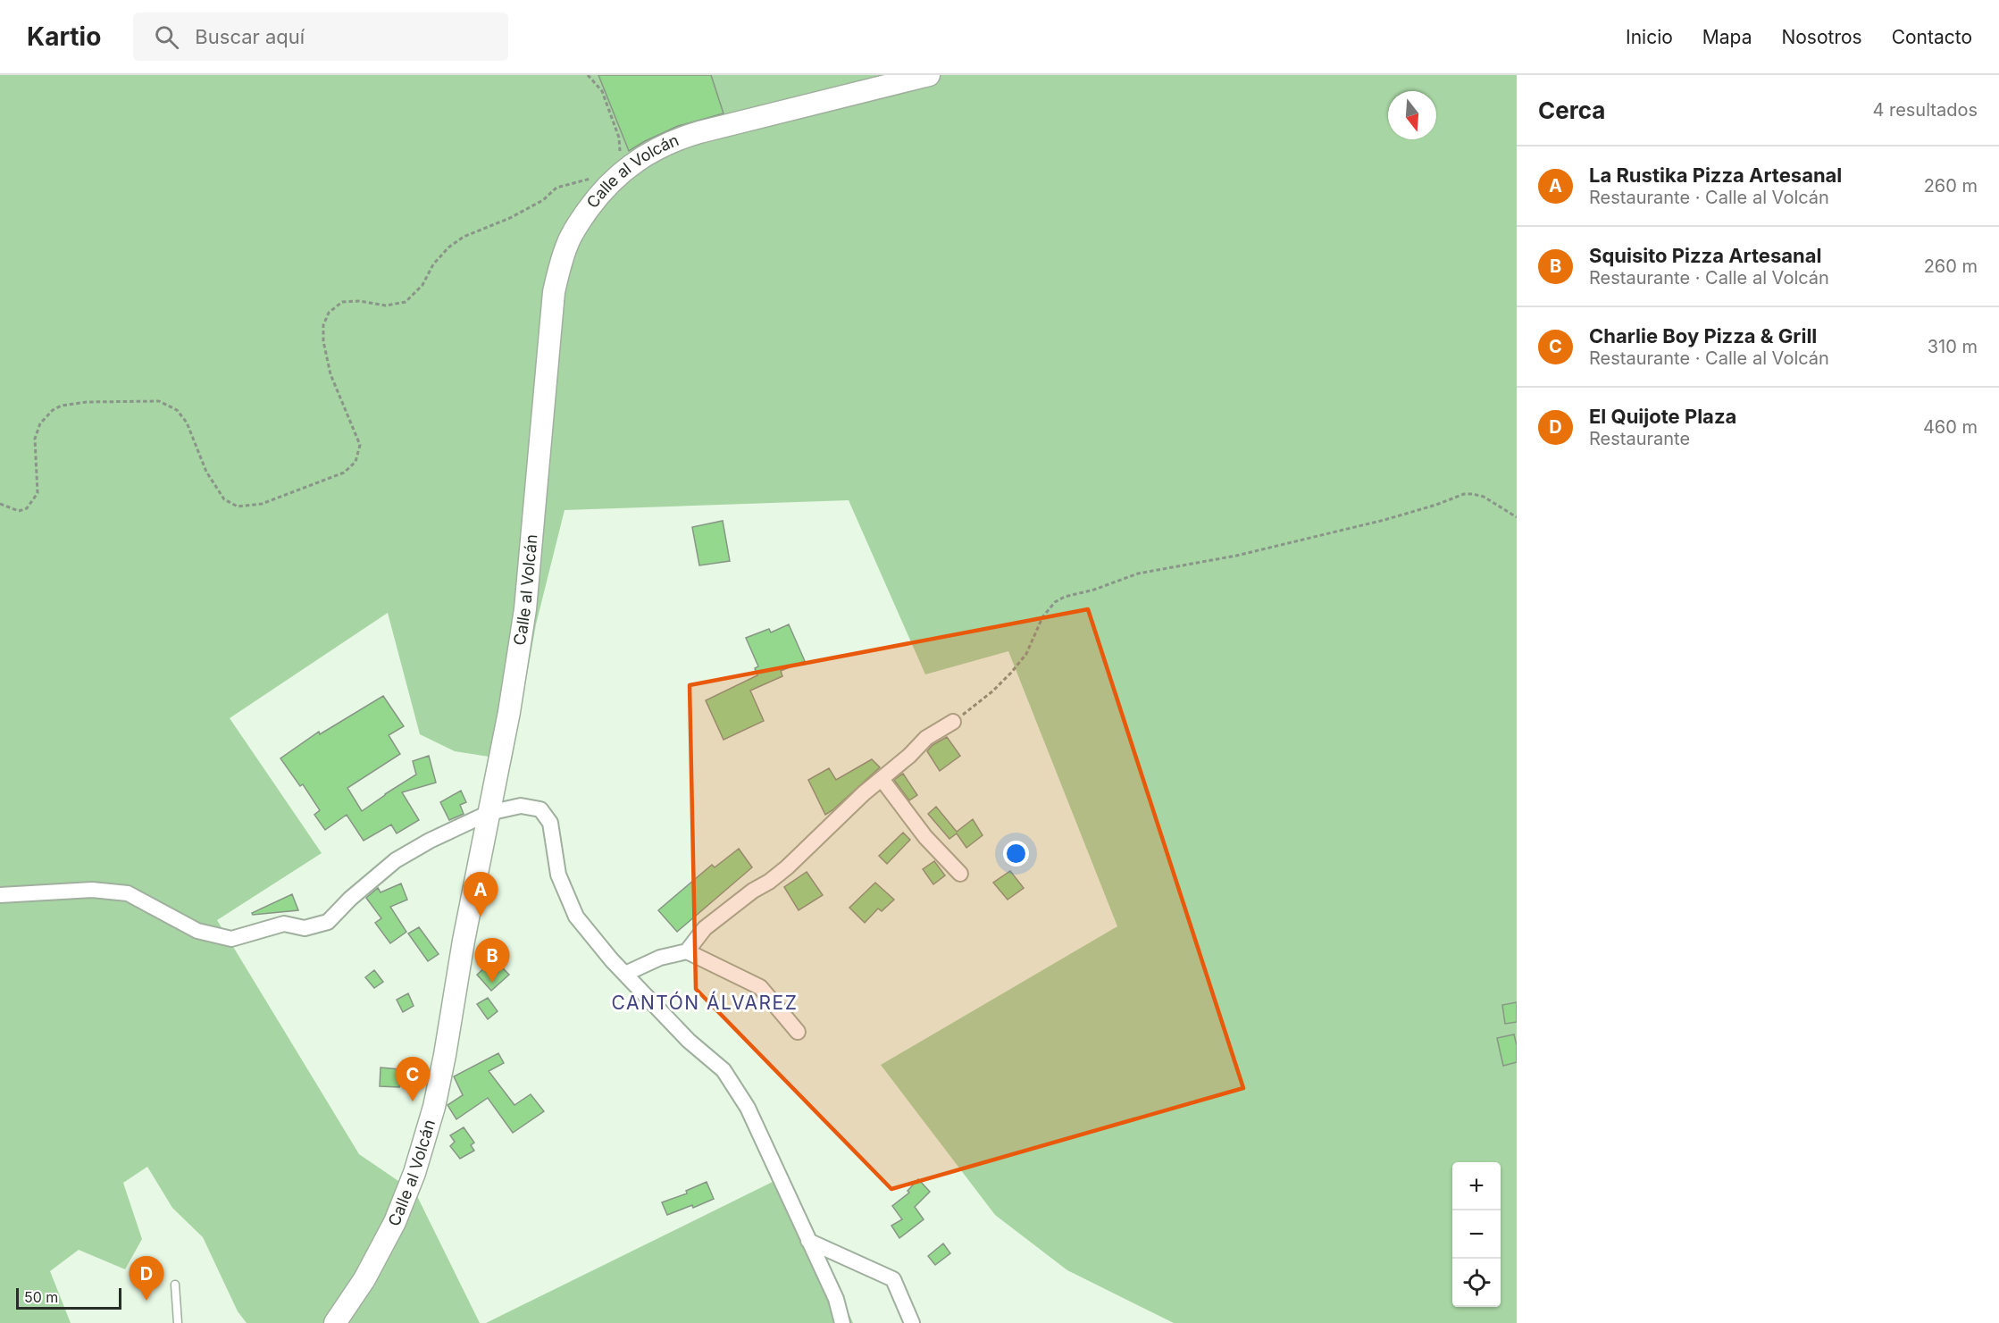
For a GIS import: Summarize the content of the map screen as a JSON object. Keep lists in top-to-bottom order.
{
  "streets": {
    "street": ["Calle al Volcán"]
  },
  "districts": ["CANTÓN ÁLVAREZ"],
  "scale_bar": "50 m",
  "north": "bottom",
  "page": {
    "header": "Kartio",
    "search": "Buscar aquí",
    "nav": [
      "Inicio",
      "Mapa",
      "Nosotros",
      "Contacto"
    ],
    "heading": ["Cerca", "4 resultados"],
    "list": [
      {
        "mark": "A",
        "name": "La Rustika Pizza Artesanal",
        "note": "Restaurante · Calle al Volcán",
        "value": "260 m"
      },
      {
        "mark": "B",
        "name": "Squisito Pizza Artesanal",
        "note": "Restaurante · Calle al Volcán",
        "value": "260 m"
      },
      {
        "mark": "C",
        "name": "Charlie Boy Pizza & Grill",
        "note": "Restaurante · Calle al Volcán",
        "value": "310 m"
      },
      {
        "mark": "D",
        "name": "El Quijote Plaza",
        "note": "Restaurante",
        "value": "460 m"
      }
    ],
    "pins": [
      "A",
      "B",
      "C",
      "D"
    ],
    "map_buttons": ["+", "−"],
    "scale": "50 m"
  }
}
